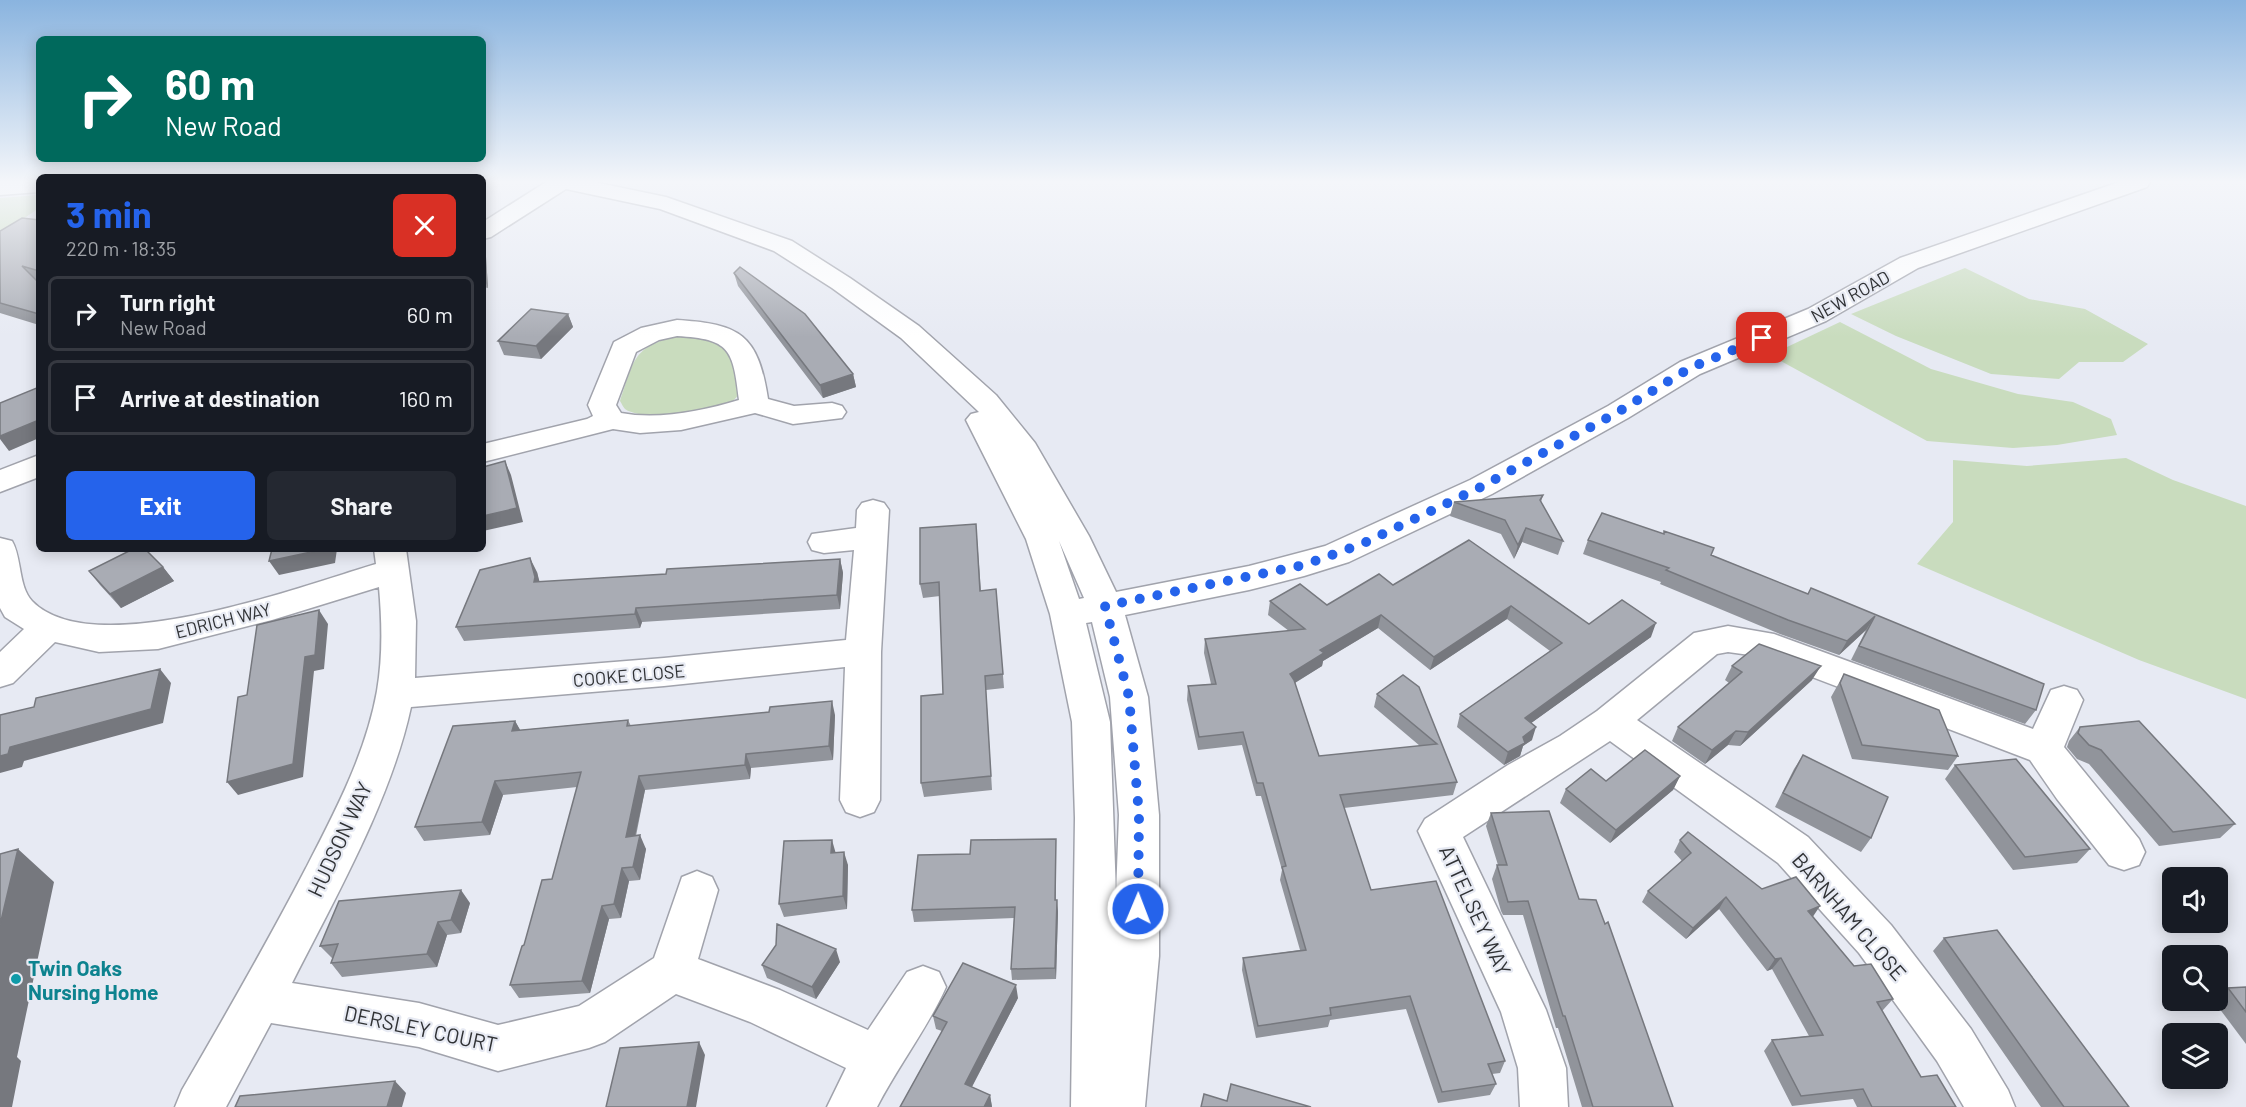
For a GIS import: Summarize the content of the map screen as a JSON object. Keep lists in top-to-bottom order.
{
  "streets": {
    "street": [
      "NEW ROAD",
      "EDRICH WAY",
      "COOKE CLOSE",
      "HUDSON WAY",
      "ATTELSEY WAY",
      "BARNHAM CLOSE",
      "DERSLEY COURT"
    ]
  },
  "crossings": [
    ["EDRICH WAY", "HUDSON WAY"],
    ["COOKE CLOSE", "HUDSON WAY"],
    ["HUDSON WAY", "DERSLEY COURT"],
    ["ATTELSEY WAY", "BARNHAM CLOSE"]
  ],
  "places": ["Twin Oaks Nursing Home"],
  "page": {
    "turn": ["60 m", "New Road"],
    "heading": ["3 min", "220 m · 18:35"],
    "list": [
      {
        "name": "Turn right",
        "note": "New Road",
        "value": "60 m"
      },
      {
        "name": "Arrive at destination",
        "value": "160 m"
      }
    ],
    "buttons": ["Exit", "Share"]
  }
}
